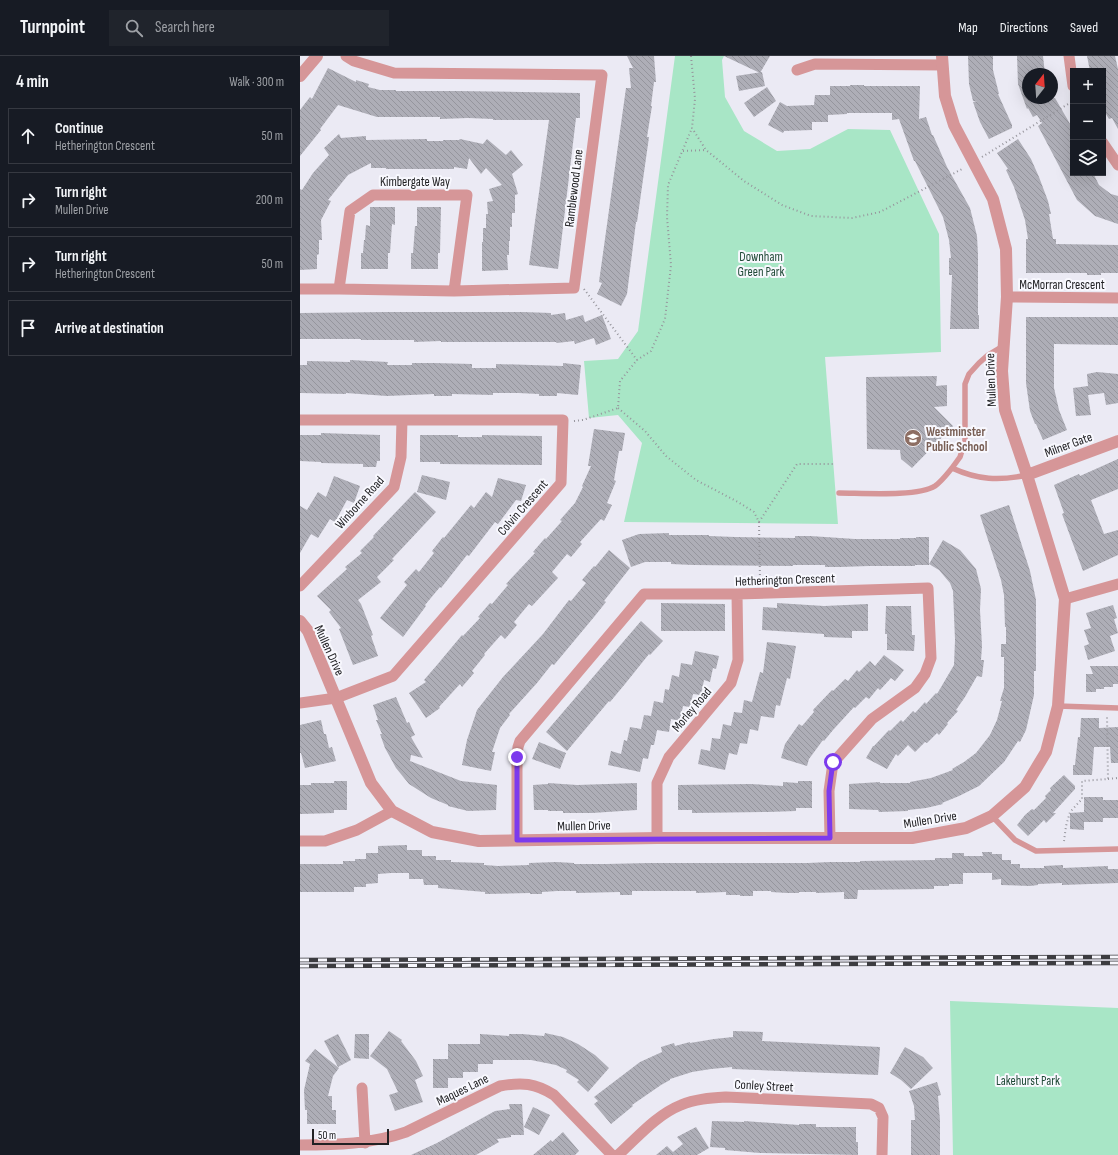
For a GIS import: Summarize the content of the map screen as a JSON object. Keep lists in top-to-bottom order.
{
  "streets": {
    "street": [
      "Kimbergate Way",
      "Ramblewood Lane",
      "McMorran Crescent",
      "Mullen Drive",
      "Milner Gate",
      "Winborne Road",
      "Colvin Crescent",
      "Hetherington Crescent",
      "Morley Road",
      "Conley Street",
      "Maques Lane"
    ]
  },
  "crossings": [
    ["Kimbergate Way", "Ramblewood Lane"],
    ["McMorran Crescent", "Mullen Drive"],
    ["Mullen Drive", "Milner Gate"],
    ["Mullen Drive", "Colvin Crescent"],
    ["Mullen Drive", "Hetherington Crescent"],
    ["Mullen Drive", "Morley Road"],
    ["Winborne Road", "Colvin Crescent"],
    ["Hetherington Crescent", "Morley Road"]
  ],
  "parks": ["Downham Green Park", "Lakehurst Park"],
  "places": {
    "school or university": ["Westminster Public School"]
  },
  "scale_bar": "50 m",
  "north": "top",
  "page": {
    "header": "Turnpoint",
    "search": "Search here",
    "nav": ["Map", "Directions", "Saved"],
    "heading": ["4 min", "Walk · 300 m"],
    "map_buttons": ["+", "−"],
    "list": [
      ["Continue", "Hetherington Crescent", "50 m"],
      ["Turn right", "Mullen Drive", "200 m"],
      ["Turn right", "Hetherington Crescent", "50 m"],
      "Arrive at destination"
    ],
    "scale": "50 m"
  }
}
